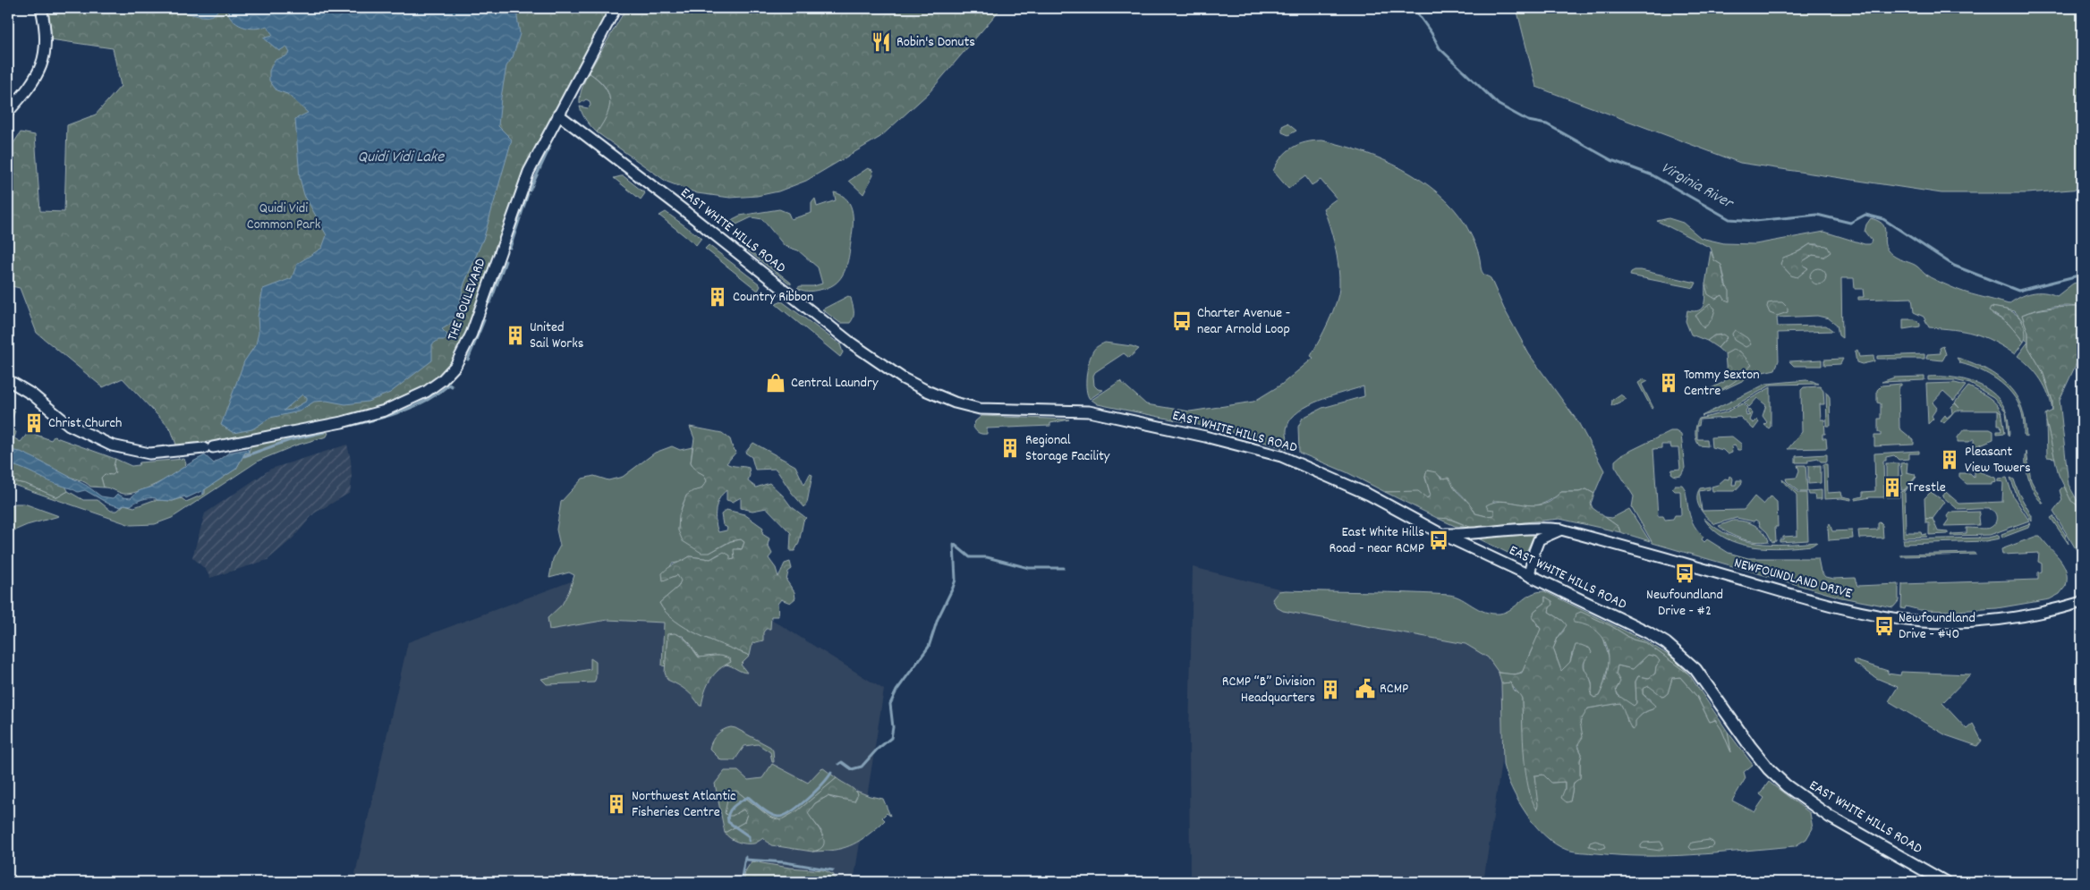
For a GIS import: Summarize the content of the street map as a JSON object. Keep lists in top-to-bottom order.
{
  "streets": {
    "main road": ["EAST WHITE HILLS ROAD"],
    "street": ["THE BOULEVARD", "NEWFOUNDLAND DRIVE"]
  },
  "crossings": [
    ["EAST WHITE HILLS ROAD", "THE BOULEVARD"],
    ["EAST WHITE HILLS ROAD", "NEWFOUNDLAND DRIVE"]
  ],
  "water": ["Quidi Vidi Lake", "Virginia River"],
  "parks": ["Quidi Vidi Common Park"],
  "places": {
    "restaurant": ["Robin's Donuts"],
    "building": [
      "Country Ribbon",
      "United Sail Works",
      "Tommy Sexton Centre",
      "Christ Church",
      "Regional Storage Facility",
      "Pleasant View Towers",
      "Trestle",
      "RCMP “B” Division Headquarters",
      "Northwest Atlantic Fisheries Centre"
    ],
    "bus stop": [
      "Charter Avenue - near Arnold Loop",
      "East White Hills Road - near RCMP",
      "Newfoundland Drive - #2",
      "Newfoundland Drive - #40"
    ],
    "shop": ["Central Laundry"],
    "public building": ["RCMP"]
  }
}
